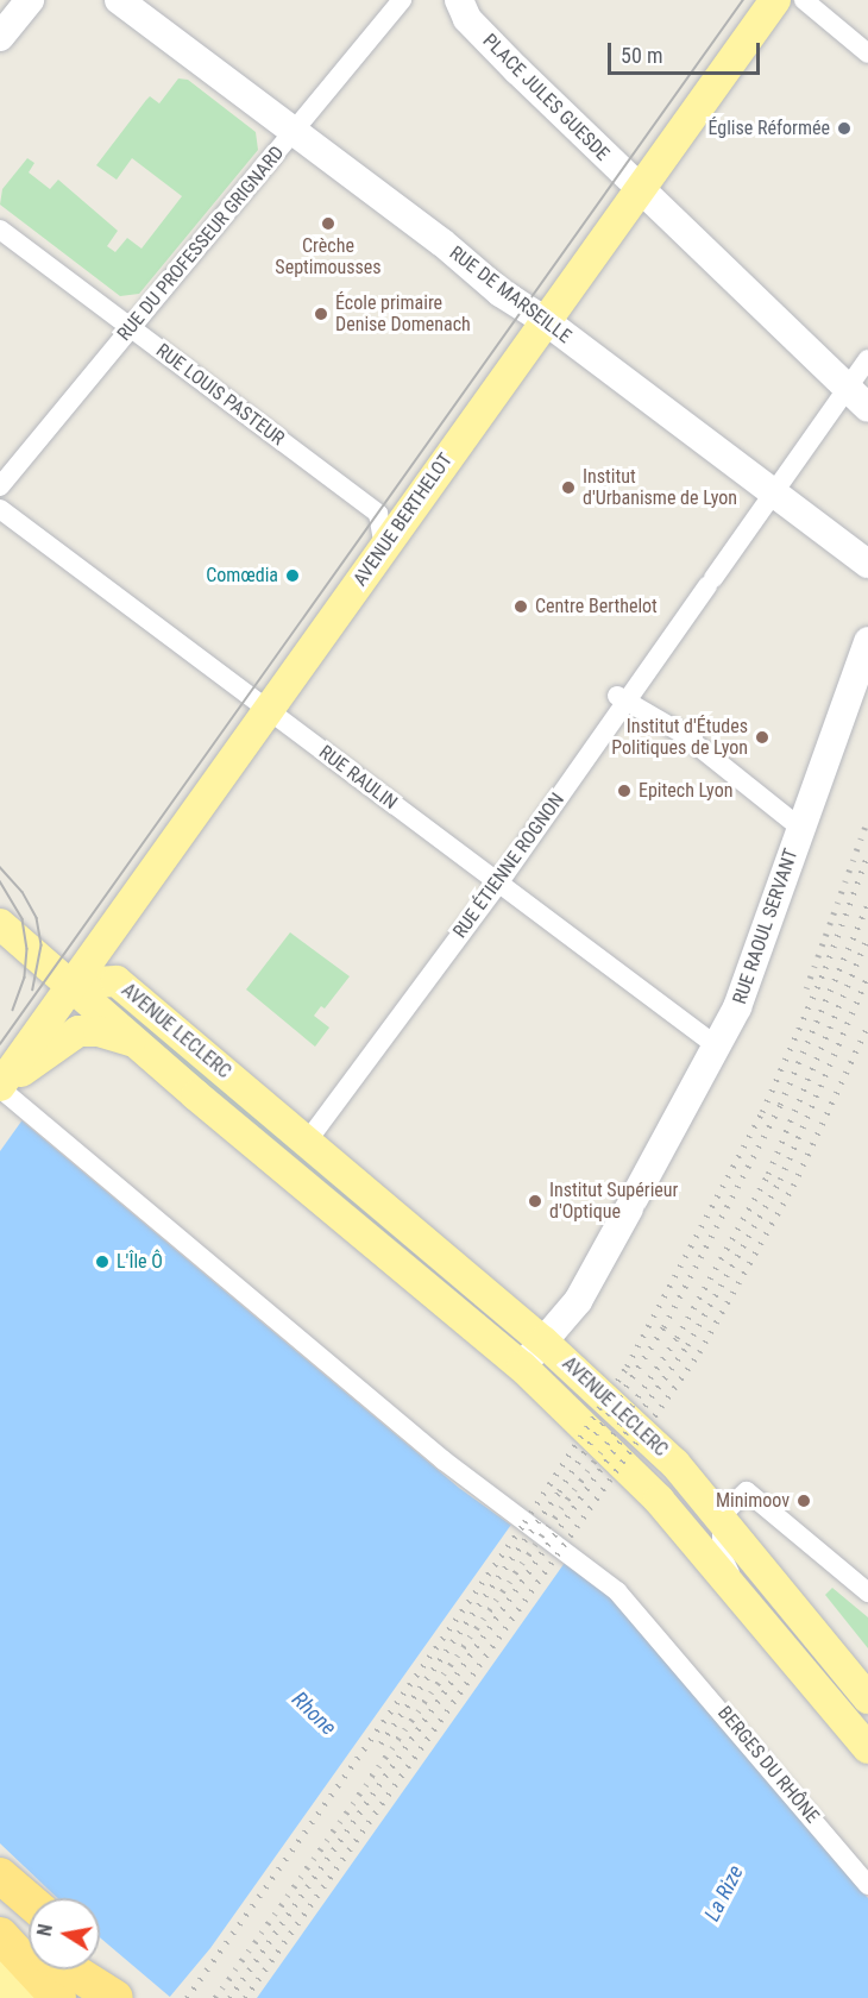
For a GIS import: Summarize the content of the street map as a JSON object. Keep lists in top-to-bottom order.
{
  "streets": {
    "main road": ["AVENUE BERTHELOT", "AVENUE LECLERC"],
    "street": [
      "PLACE JULES GUESDE",
      "RUE DU PROFESSEUR GRIGNARD",
      "RUE DE MARSEILLE",
      "RUE LOUIS PASTEUR",
      "RUE RAULIN",
      "RUE ÉTIENNE ROGNON",
      "RUE RAOUL SERVANT",
      "BERGES DU RHÔNE"
    ]
  },
  "crossings": [
    ["PLACE JULES GUESDE", "AVENUE BERTHELOT"],
    ["PLACE JULES GUESDE", "RUE ÉTIENNE ROGNON"],
    ["RUE DU PROFESSEUR GRIGNARD", "RUE DE MARSEILLE"],
    ["RUE DU PROFESSEUR GRIGNARD", "RUE LOUIS PASTEUR"],
    ["RUE DE MARSEILLE", "AVENUE BERTHELOT"],
    ["RUE DE MARSEILLE", "RUE ÉTIENNE ROGNON"],
    ["RUE LOUIS PASTEUR", "AVENUE BERTHELOT"],
    ["AVENUE BERTHELOT", "RUE RAULIN"],
    ["AVENUE BERTHELOT", "AVENUE LECLERC"],
    ["AVENUE BERTHELOT", "BERGES DU RHÔNE"],
    ["RUE RAULIN", "RUE ÉTIENNE ROGNON"],
    ["RUE RAULIN", "RUE RAOUL SERVANT"],
    ["RUE ÉTIENNE ROGNON", "AVENUE LECLERC"],
    ["RUE RAOUL SERVANT", "AVENUE LECLERC"]
  ],
  "water": ["Rhone", "La Rize"],
  "places": [
    "Église Réformée",
    "Crèche Septimousses",
    "École primaire Denise Domenach",
    "Institut d'Urbanisme de Lyon",
    "Comœdia",
    "Centre Berthelot",
    "Institut d'Études Politiques de Lyon",
    "Epitech Lyon",
    "Institut Supérieur d'Optique",
    "L'Île Ô",
    "Minimoov"
  ],
  "scale_bar": "50 m",
  "north": "left"
}
